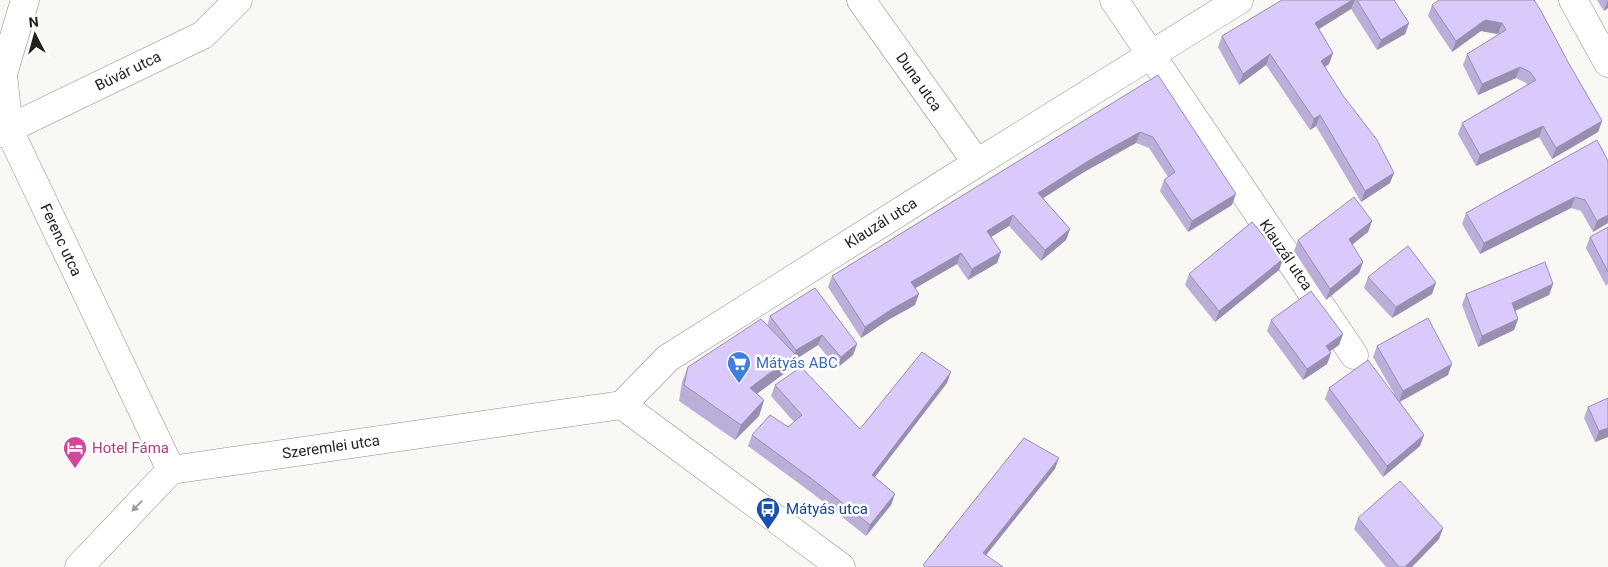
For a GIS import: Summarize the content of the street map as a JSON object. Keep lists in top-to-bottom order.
{
  "streets": {
    "street": [
      "Búvár utca",
      "Duna utca",
      "Klauzál utca",
      "Ferenc utca",
      "Szeremlei utca"
    ]
  },
  "crossings": [
    ["Búvár utca", "Ferenc utca"],
    ["Duna utca", "Klauzál utca"],
    ["Klauzál utca", "Szeremlei utca"],
    ["Ferenc utca", "Szeremlei utca"]
  ],
  "places": {
    "supermarket": ["Mátyás ABC"],
    "hotel": ["Hotel Fáma"],
    "bus stop": ["Mátyás utca"]
  },
  "north": "top"
}
